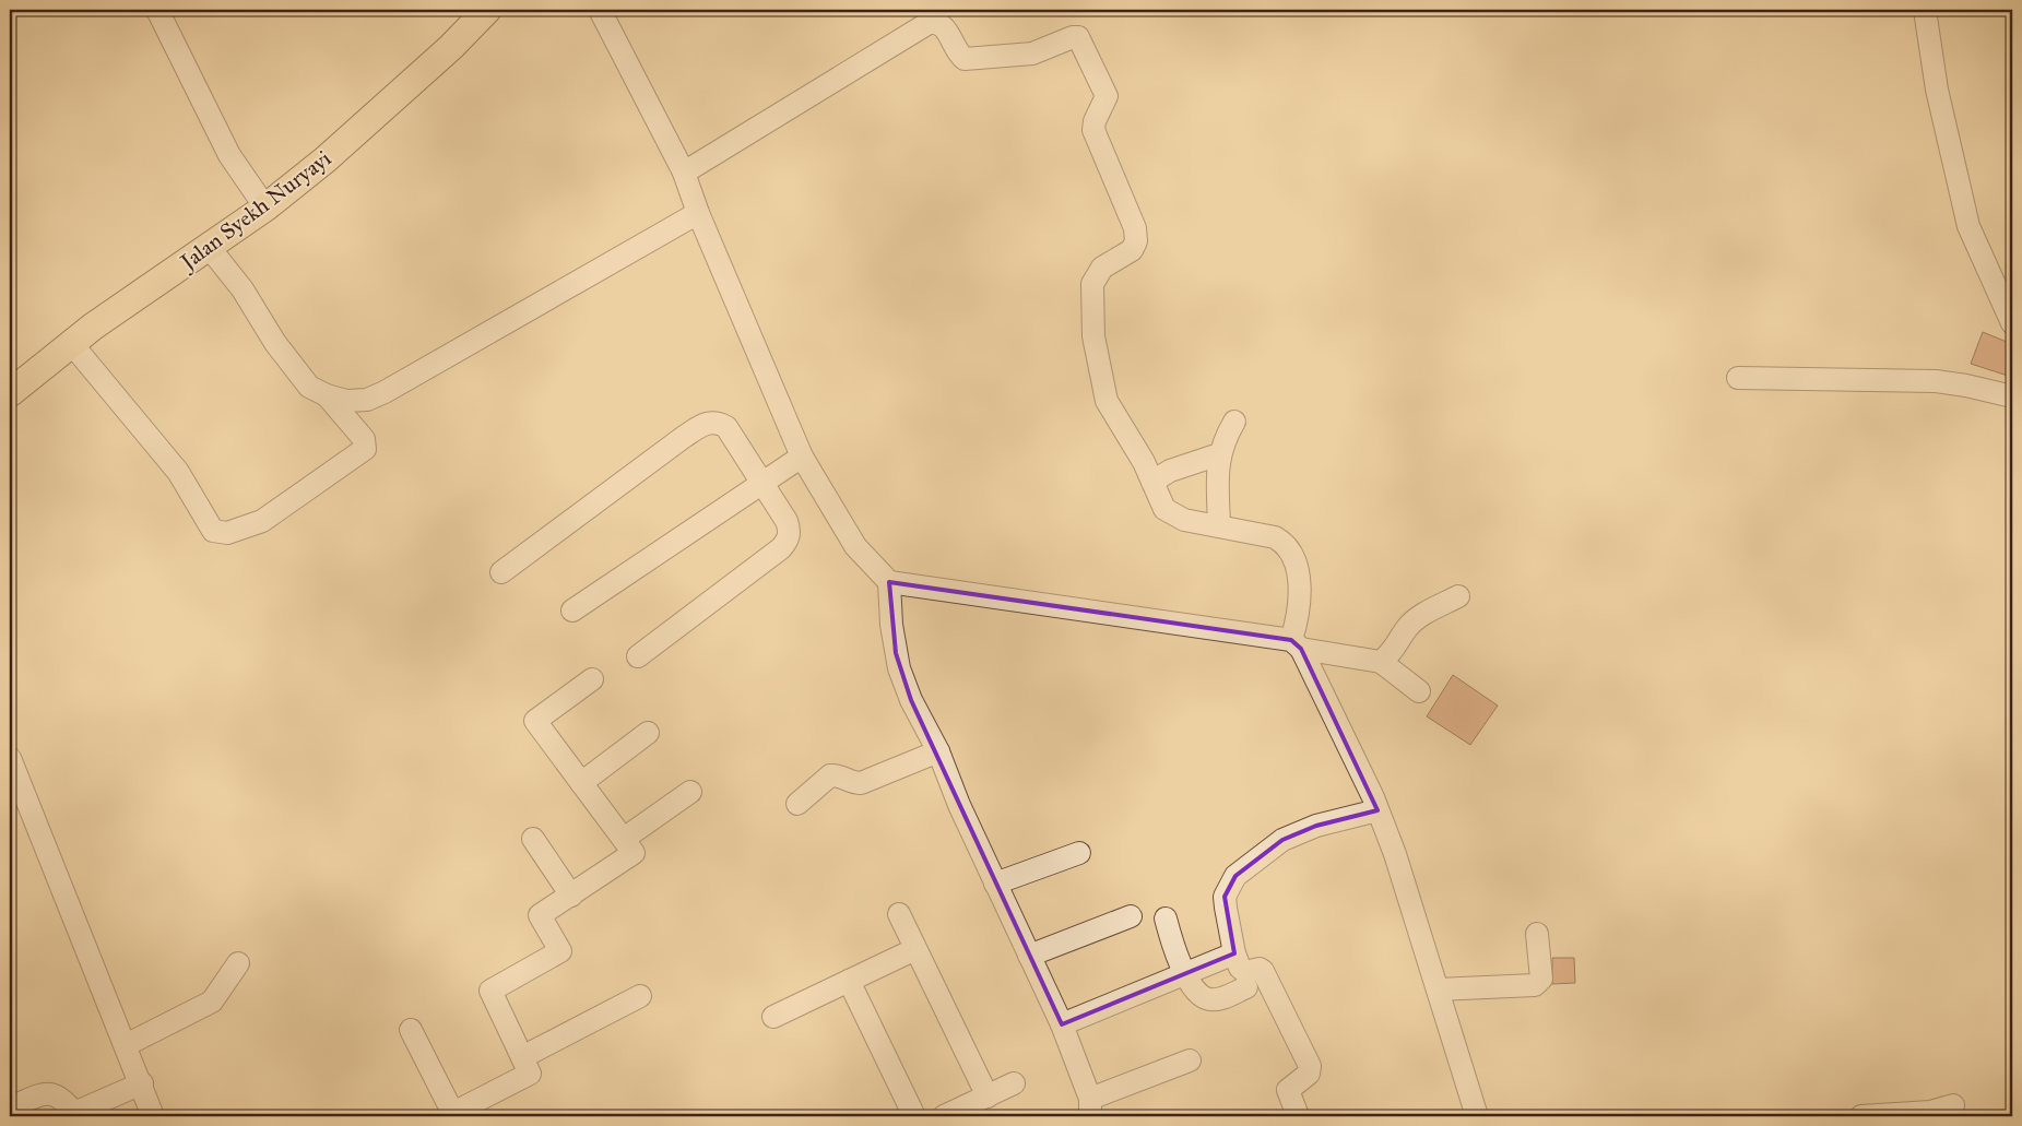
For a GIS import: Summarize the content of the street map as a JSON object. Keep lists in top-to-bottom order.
{
  "streets": {
    "main road": ["Jalan Syekh Nuryayi"]
  }
}
